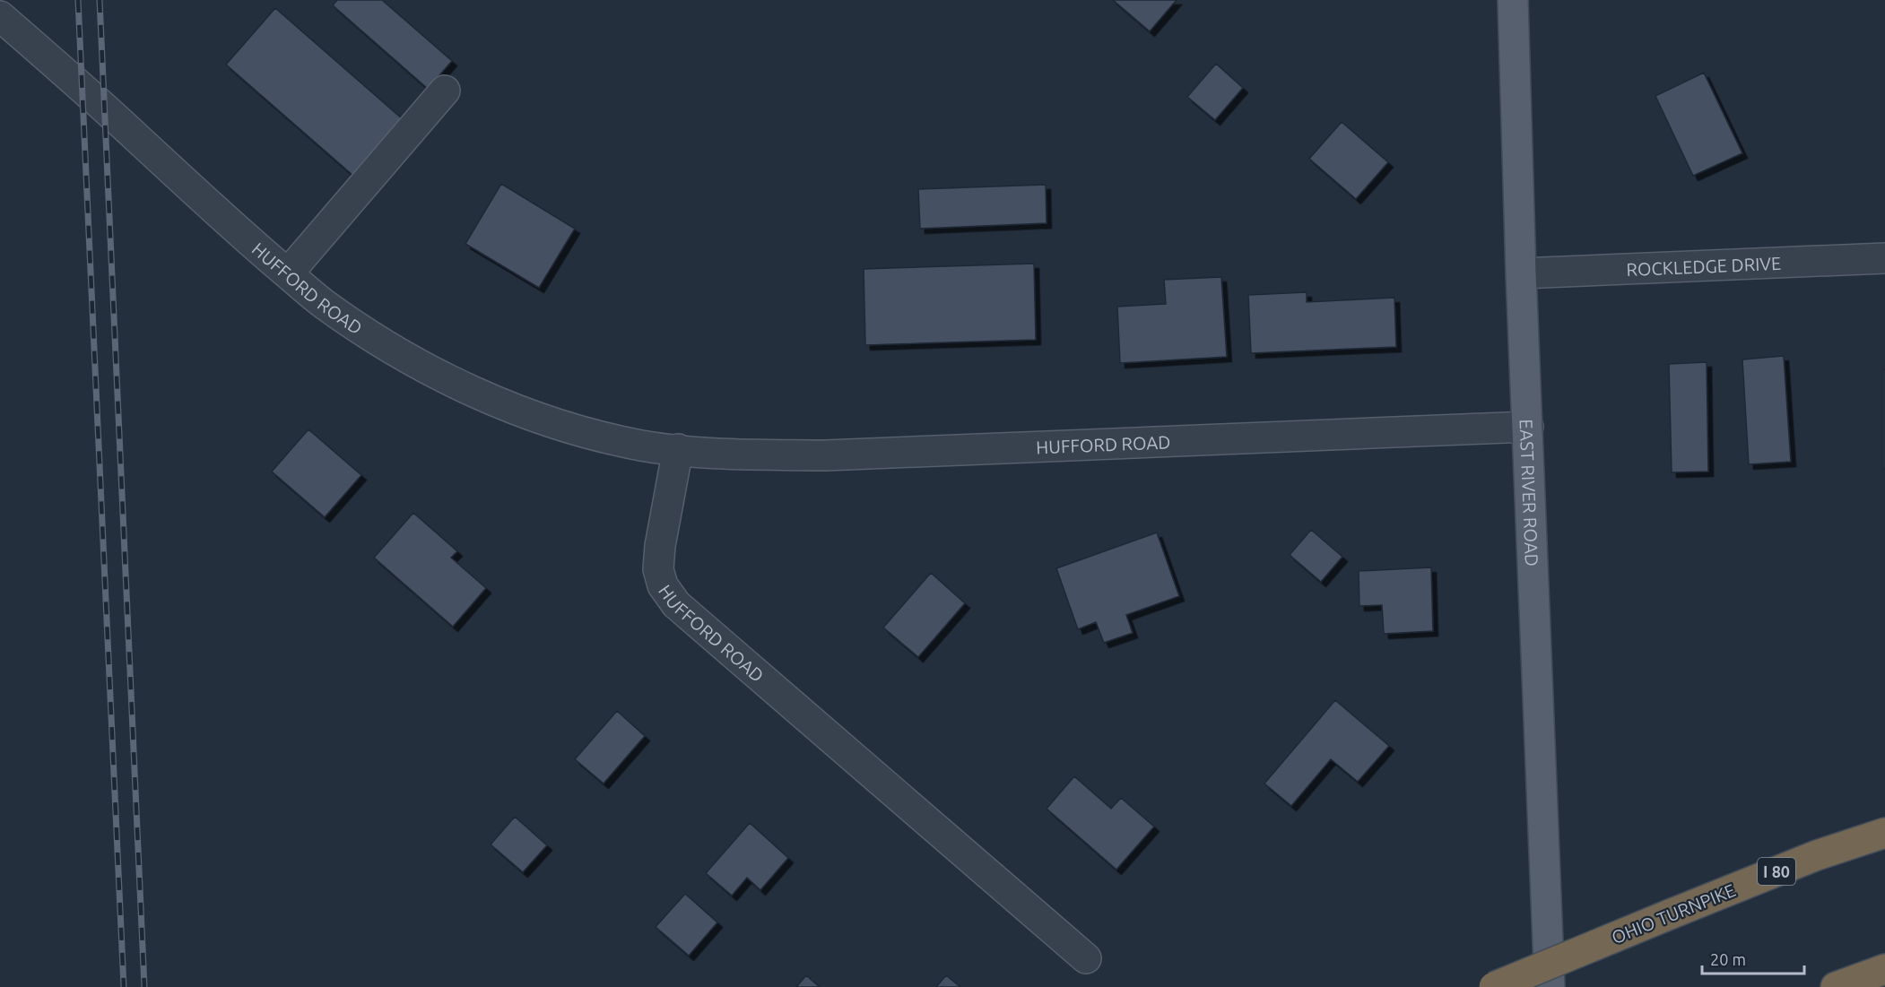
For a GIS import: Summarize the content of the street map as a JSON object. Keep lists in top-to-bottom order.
{
  "streets": {
    "highway": ["I 80", "OHIO TURNPIKE"],
    "main road": ["EAST RIVER ROAD"],
    "street": ["ROCKLEDGE DRIVE", "HUFFORD ROAD"]
  },
  "crossings": [
    ["ROCKLEDGE DRIVE", "EAST RIVER ROAD"],
    ["HUFFORD ROAD", "EAST RIVER ROAD"]
  ],
  "scale_bar": "20 m"
}
